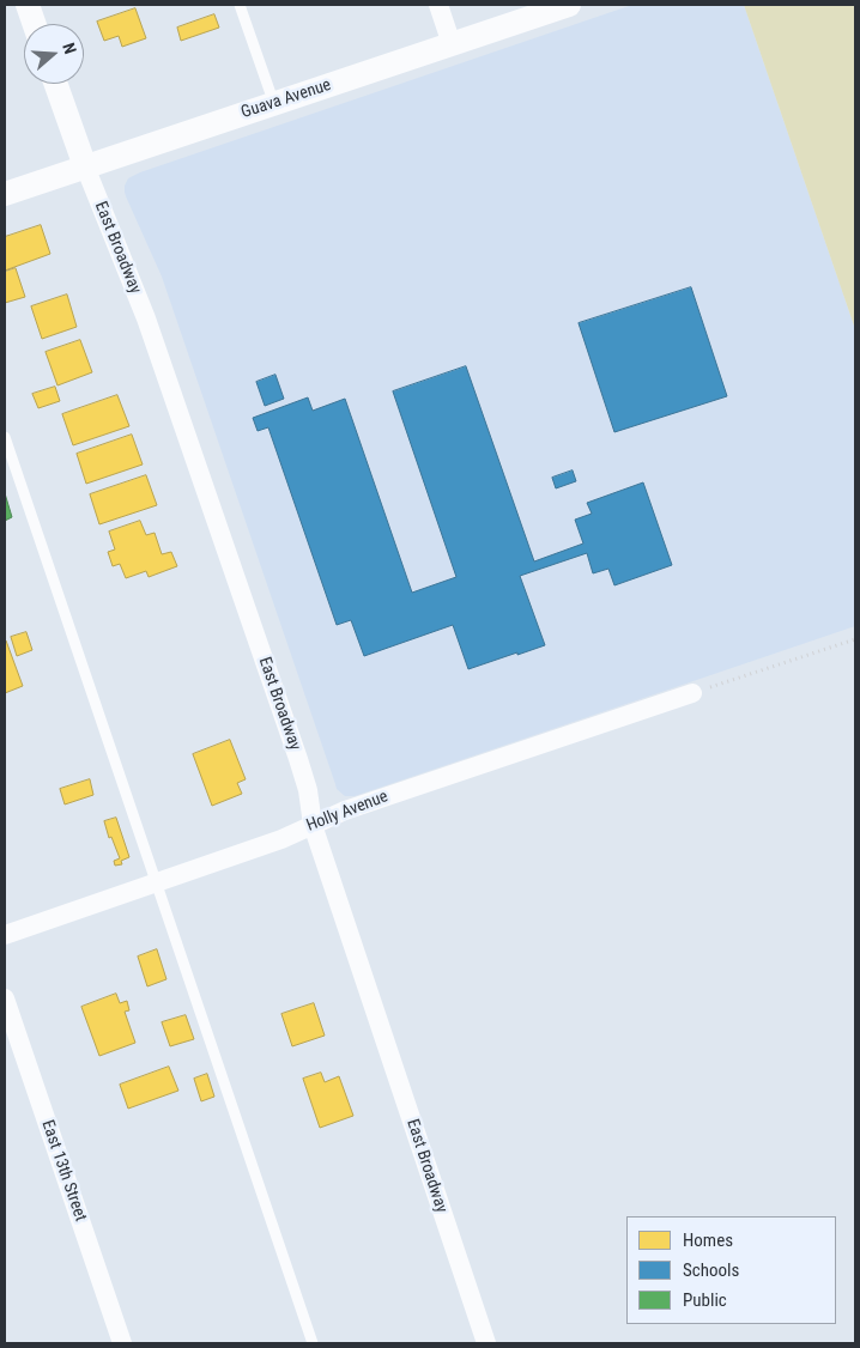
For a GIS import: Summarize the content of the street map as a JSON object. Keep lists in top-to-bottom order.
{
  "streets": {
    "street": [
      "Guava Avenue",
      "East Broadway",
      "Holly Avenue",
      "East 13th Street"
    ]
  },
  "crossings": [
    ["Guava Avenue", "East Broadway"],
    ["East Broadway", "Holly Avenue"]
  ],
  "legend": ["Homes", "Schools", "Public"],
  "north": "right"
}
